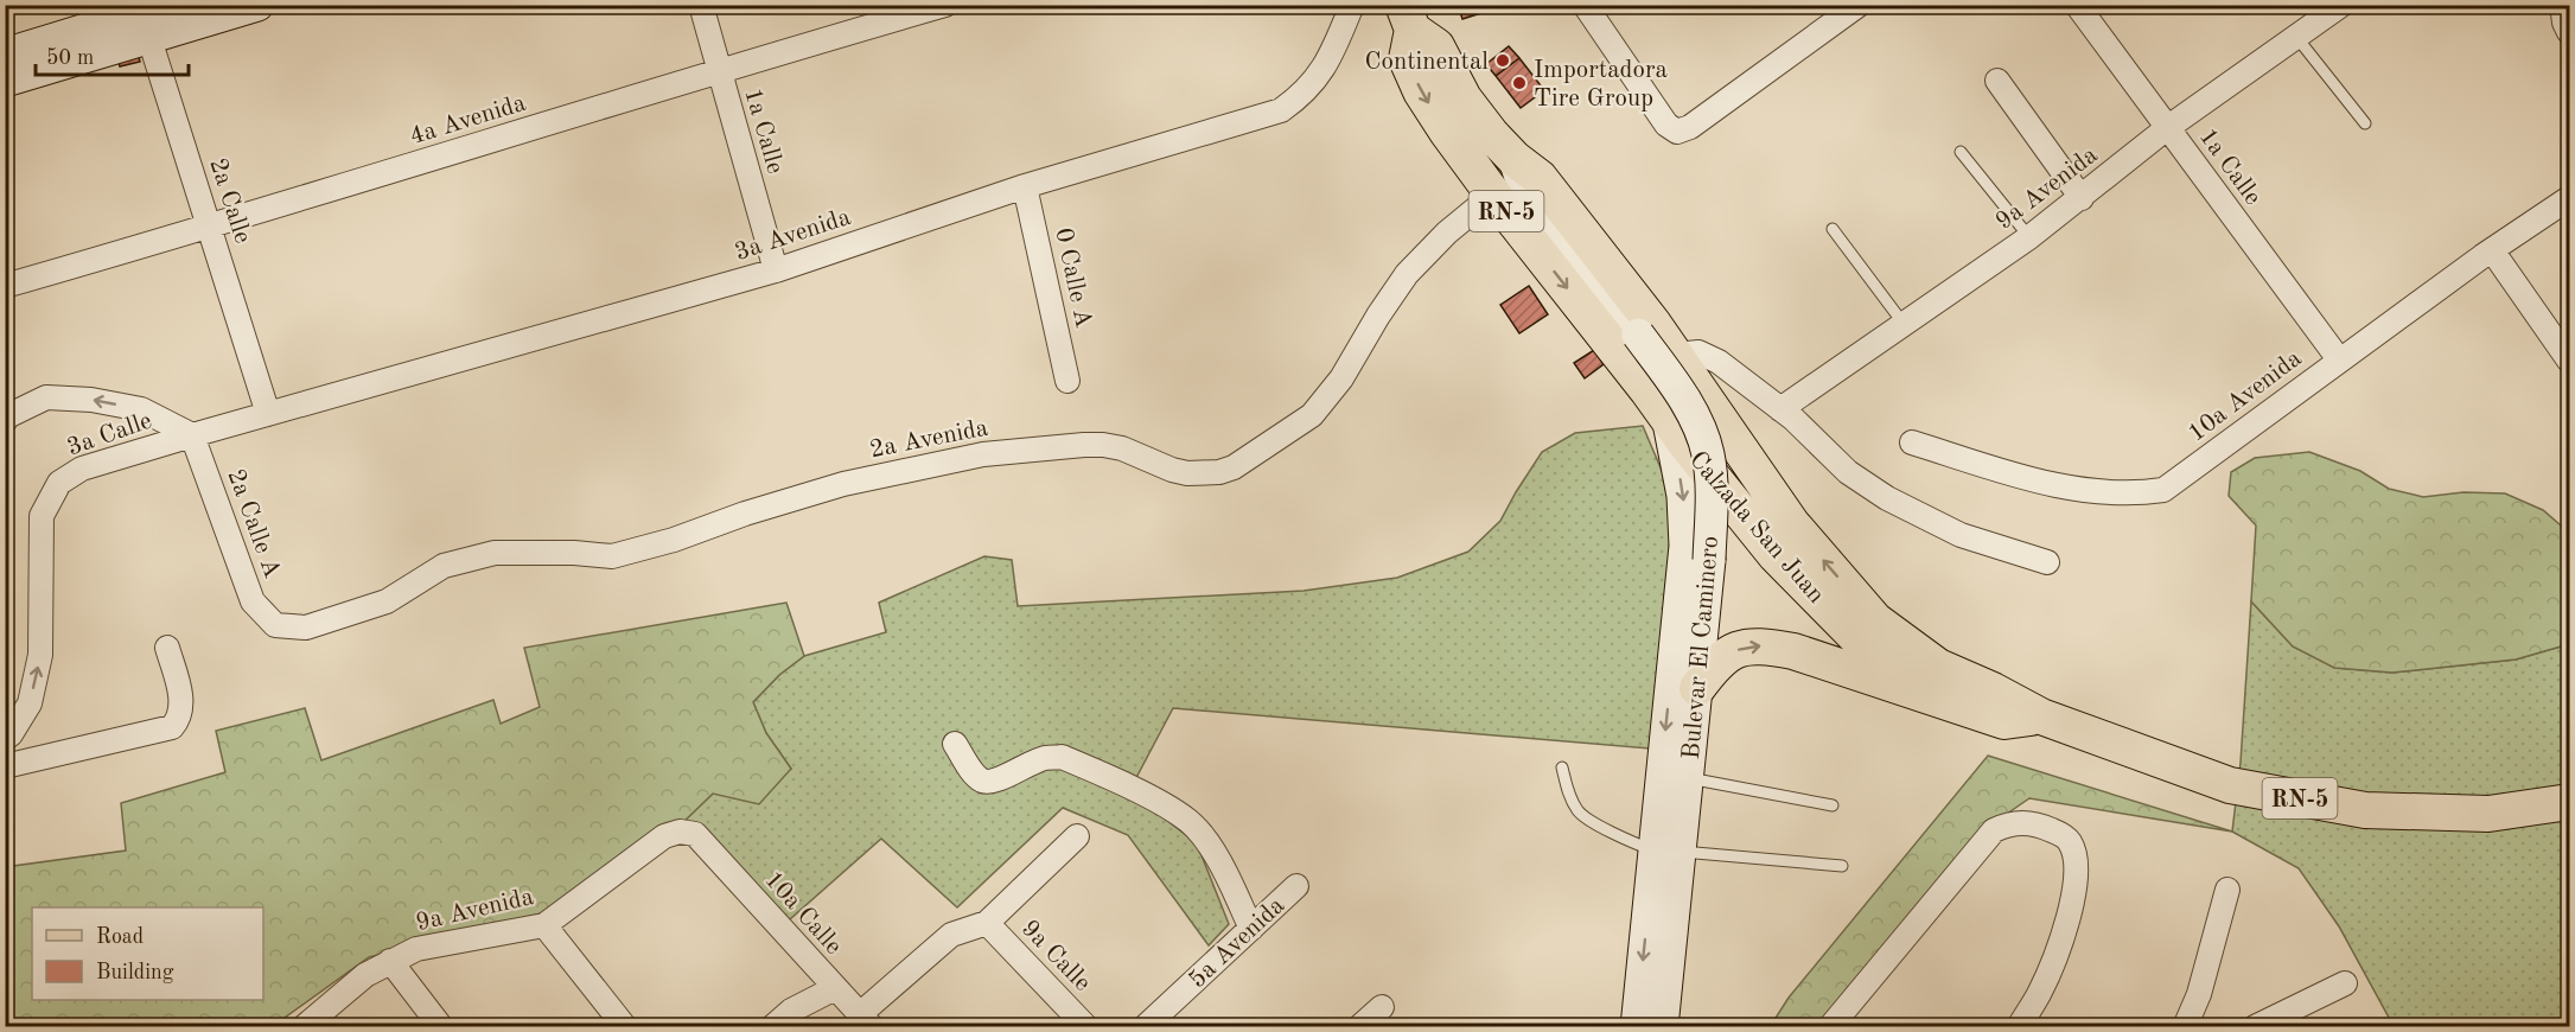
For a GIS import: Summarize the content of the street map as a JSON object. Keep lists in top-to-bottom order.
{
  "streets": {
    "main road": ["RN-5", "Calzada San Juan", "Bulevar El Caminero"],
    "street": [
      "4a Avenida",
      "1a Calle",
      "9a Avenida",
      "2a Calle",
      "3a Avenida",
      "0 Calle A",
      "10a Avenida",
      "3a Calle",
      "2a Avenida",
      "2a Calle A",
      "10a Calle",
      "5a Avenida",
      "9a Calle"
    ]
  },
  "crossings": [
    ["4a Avenida", "1a Calle"],
    ["4a Avenida", "2a Calle"],
    ["1a Calle", "9a Avenida"],
    ["1a Calle", "3a Avenida"],
    ["1a Calle", "10a Avenida"],
    ["9a Avenida", "10a Calle"],
    ["2a Calle", "3a Avenida"],
    ["RN-5", "Calzada San Juan"],
    ["3a Avenida", "0 Calle A"],
    ["3a Avenida", "3a Calle"],
    ["3a Avenida", "2a Calle A"],
    ["3a Calle", "2a Calle A"],
    ["2a Avenida", "2a Calle A"],
    ["2a Avenida", "Calzada San Juan"],
    ["Calzada San Juan", "Bulevar El Caminero"]
  ],
  "one_way": ["3a Calle"],
  "places": ["Continental", "Importadora Tire Group"],
  "legend": ["Road", "Building"],
  "scale_bar": "50 m"
}
